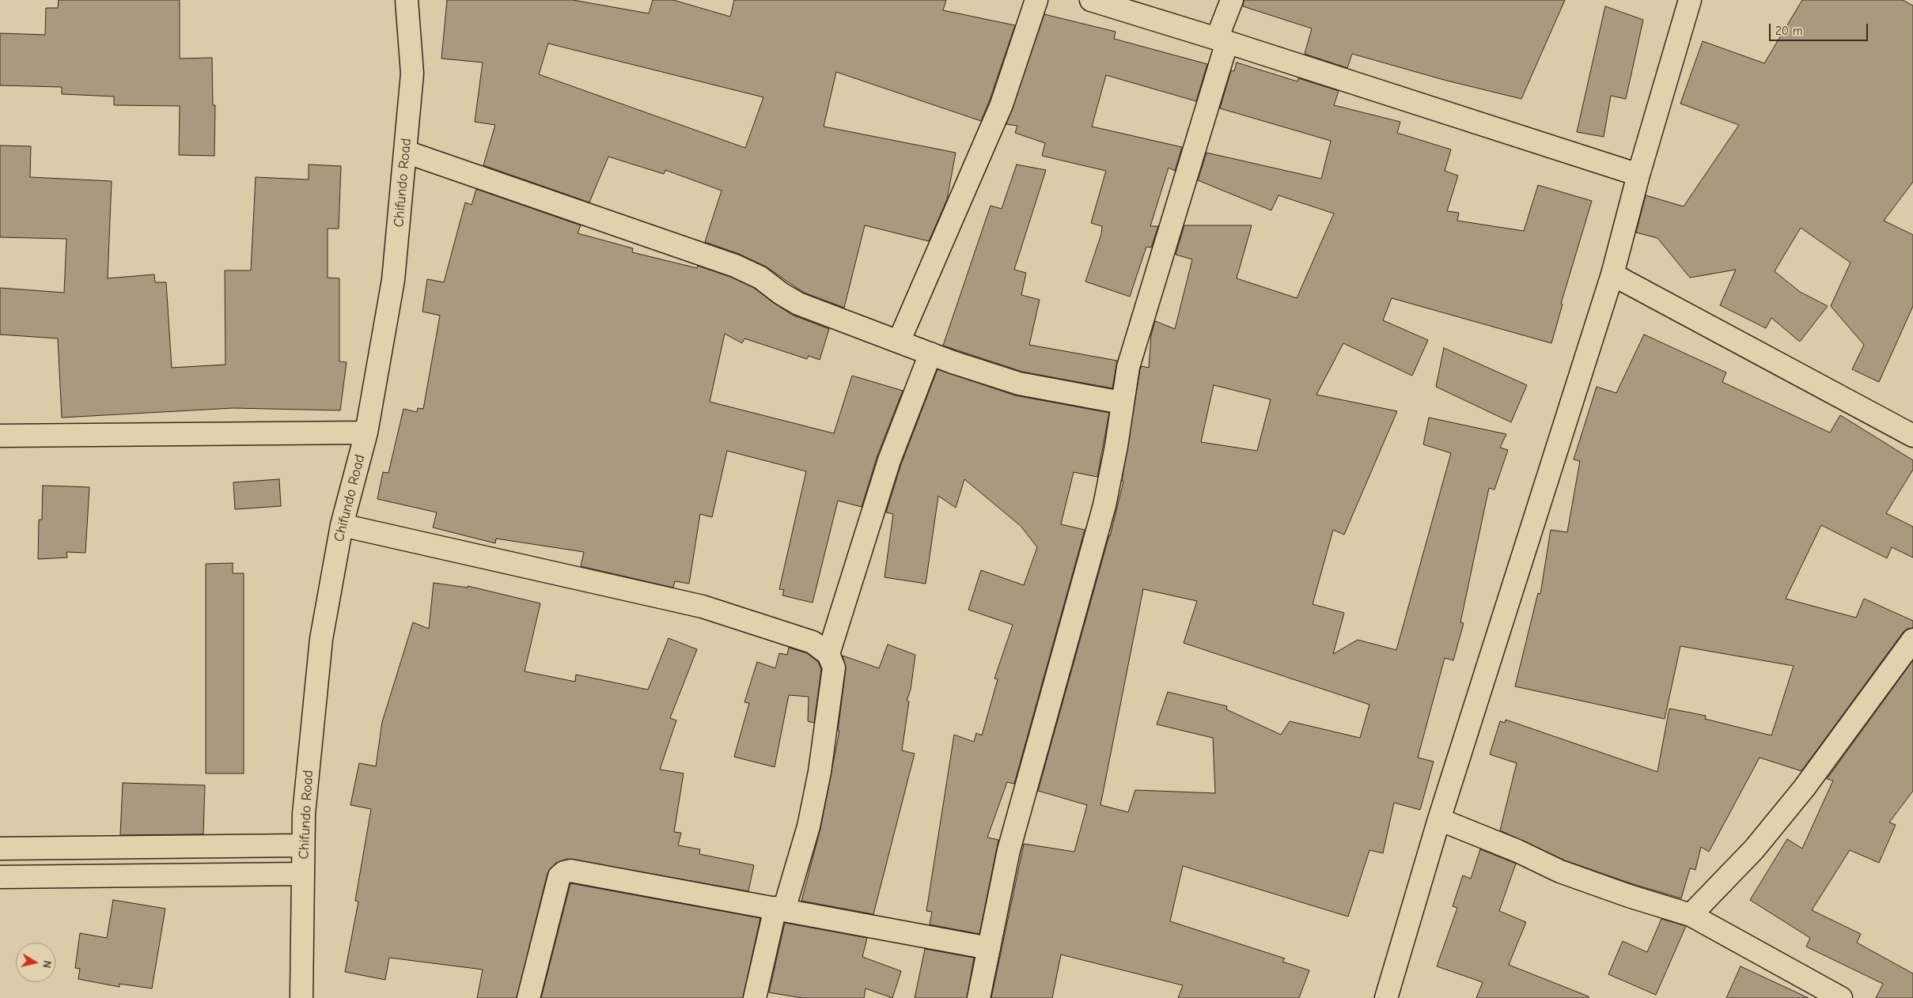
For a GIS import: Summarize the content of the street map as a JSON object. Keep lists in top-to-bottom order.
{
  "streets": {
    "street": ["Chifundo Road"]
  },
  "scale_bar": "20 m",
  "north": "right"
}
